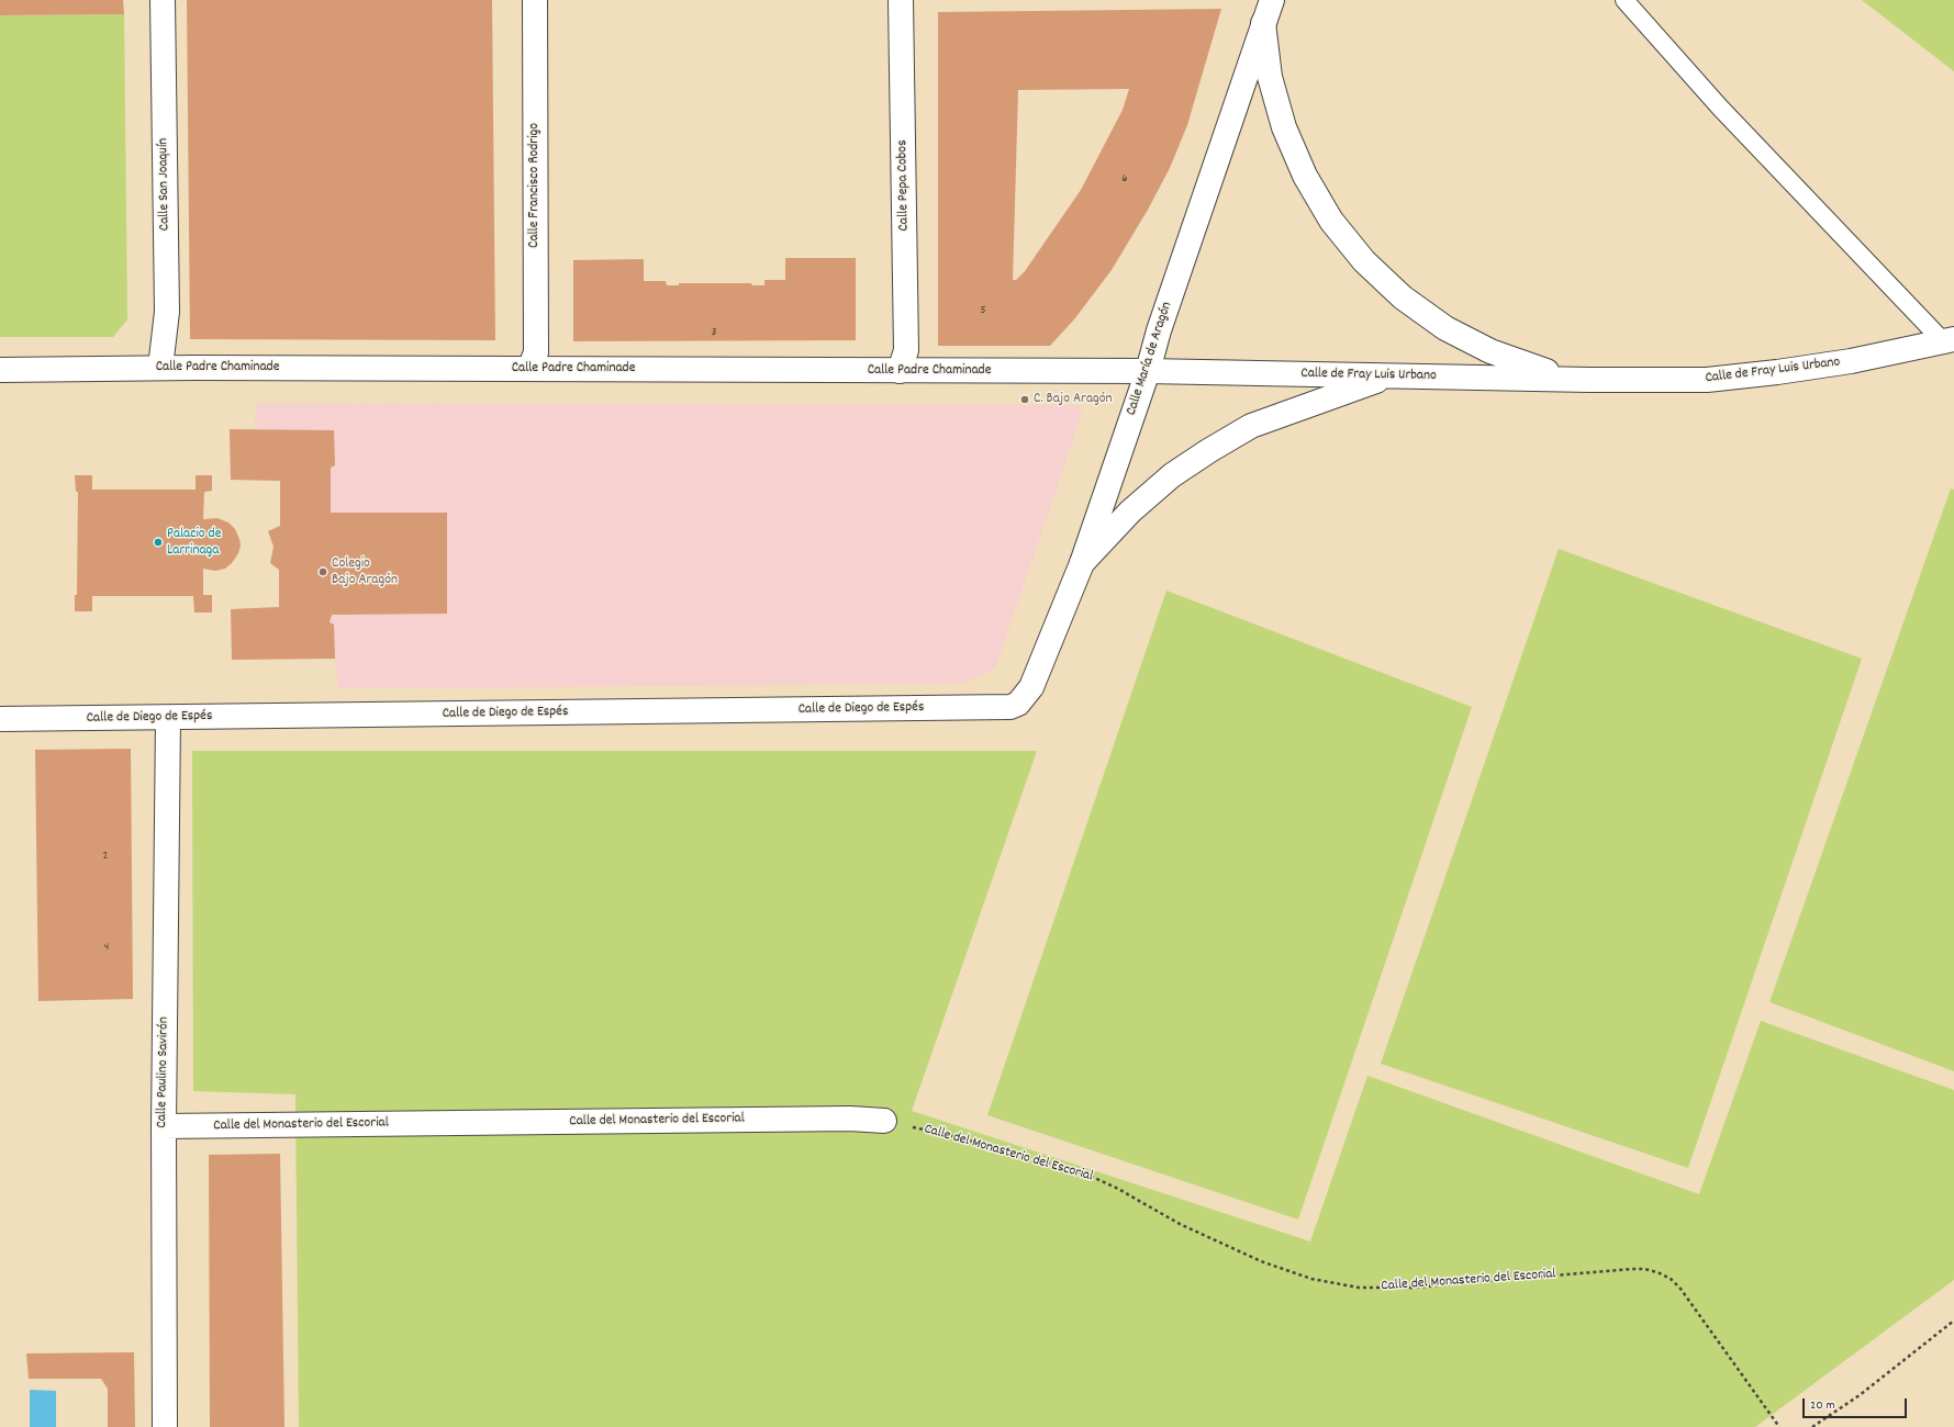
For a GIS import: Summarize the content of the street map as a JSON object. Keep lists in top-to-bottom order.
{
  "streets": {
    "street": [
      "Calle San Joaquín",
      "Calle Francisco Rodrigo",
      "Calle Pepa Cobos",
      "Calle María de Aragón",
      "Calle Padre Chaminade",
      "Calle de Fray Luis Urbano",
      "Calle de Diego de Espés",
      "Calle Paulino Savirón",
      "Calle del Monasterio del Escorial"
    ]
  },
  "crossings": [
    ["Calle San Joaquín", "Calle Padre Chaminade"],
    ["Calle Francisco Rodrigo", "Calle Padre Chaminade"],
    ["Calle Pepa Cobos", "Calle Padre Chaminade"],
    ["Calle María de Aragón", "Calle Padre Chaminade"],
    ["Calle María de Aragón", "Calle de Fray Luis Urbano"],
    ["Calle María de Aragón", "Calle de Diego de Espés"],
    ["Calle Padre Chaminade", "Calle de Fray Luis Urbano"],
    ["Calle de Diego de Espés", "Calle Paulino Savirón"],
    ["Calle Paulino Savirón", "Calle del Monasterio del Escorial"]
  ],
  "places": ["C. Bajo Aragón", "Palacio de Larrinaga", "Colegio Bajo Aragón"],
  "house_numbers": [
    "6",
    "5",
    "3",
    "2",
    "4"
  ],
  "scale_bar": "20 m"
}
